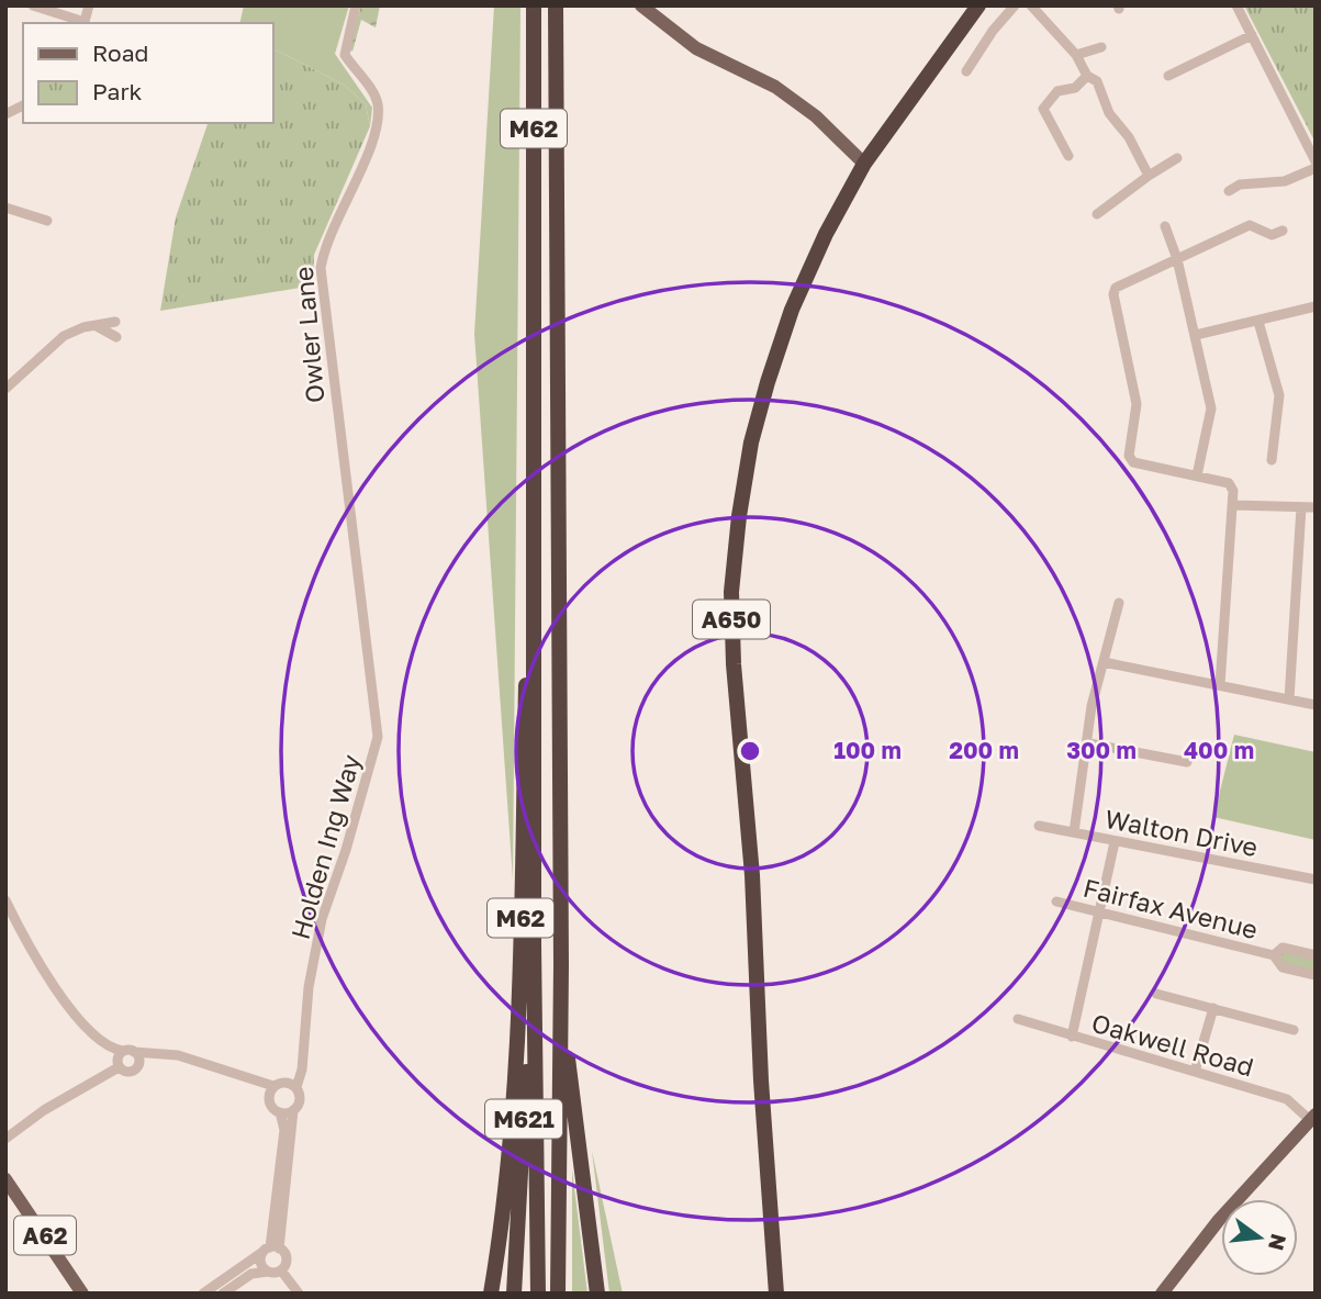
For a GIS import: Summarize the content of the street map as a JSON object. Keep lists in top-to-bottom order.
{
  "streets": {
    "highway": ["M62", "A650", "M621"],
    "main road": ["A62"],
    "street": [
      "Owler Lane",
      "Walton Drive",
      "Holden Ing Way",
      "Fairfax Avenue",
      "Oakwell Road"
    ]
  },
  "crossings": [
    ["M62", "M621"],
    ["Owler Lane", "Holden Ing Way"]
  ],
  "legend": ["Road", "Park"],
  "north": "right",
  "rings": [
    "100 m",
    "200 m",
    "300 m",
    "400 m"
  ]
}
